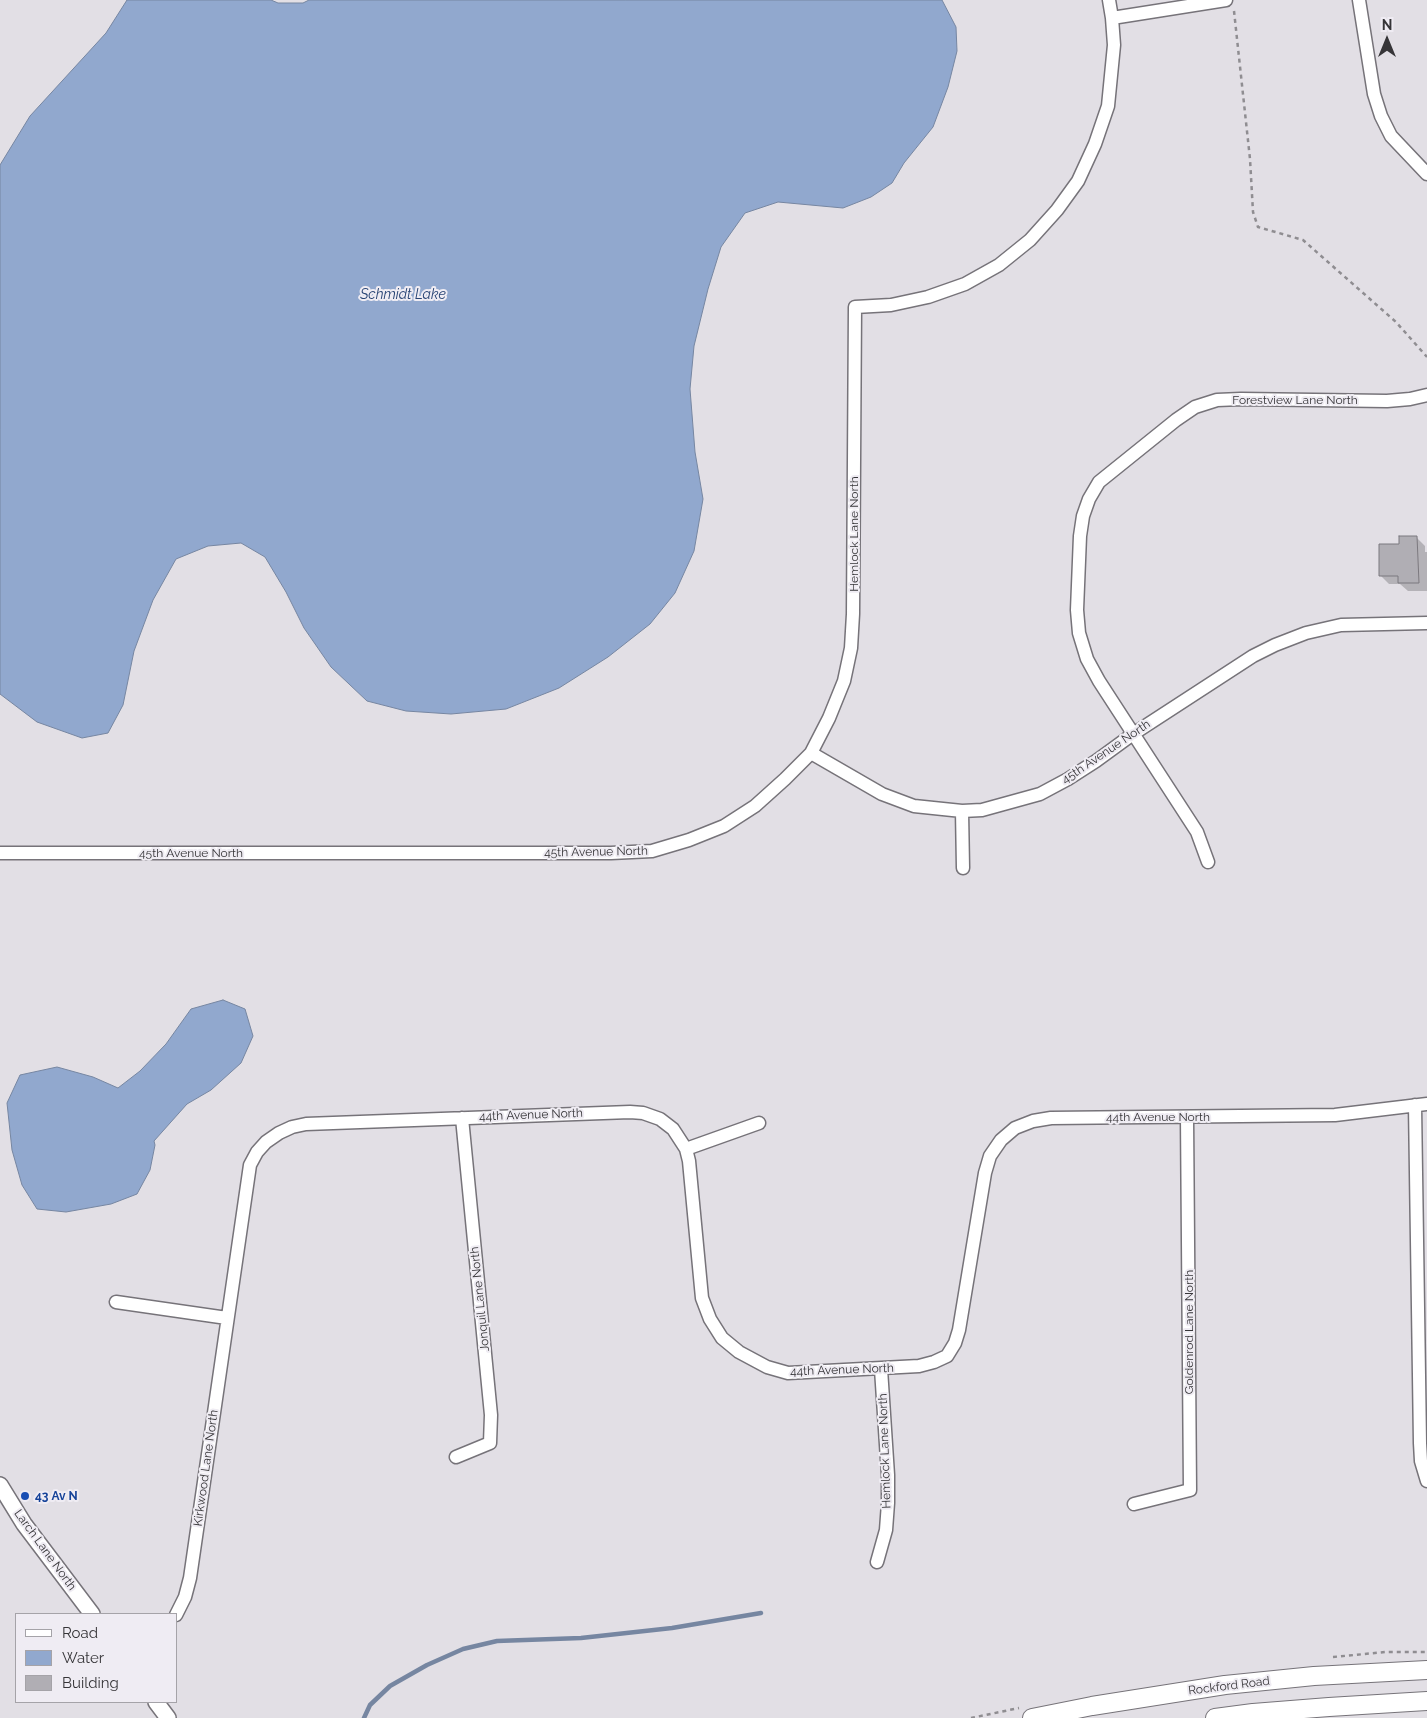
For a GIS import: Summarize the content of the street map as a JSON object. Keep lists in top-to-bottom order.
{
  "streets": {
    "main road": ["Rockford Road"],
    "street": [
      "Forestview Lane North",
      "Hemlock Lane North",
      "45th Avenue North",
      "44th Avenue North",
      "Jonquil Lane North",
      "Goldenrod Lane North",
      "Kirkwood Lane North",
      "Larch Lane North"
    ]
  },
  "crossings": [
    ["Forestview Lane North", "45th Avenue North"],
    ["Hemlock Lane North", "45th Avenue North"],
    ["Hemlock Lane North", "44th Avenue North"],
    ["44th Avenue North", "Jonquil Lane North"],
    ["44th Avenue North", "Goldenrod Lane North"],
    ["44th Avenue North", "Kirkwood Lane North"]
  ],
  "water": ["Schmidt Lake"],
  "places": ["43 Av N"],
  "legend": ["Road", "Water", "Building"],
  "north": "top"
}
